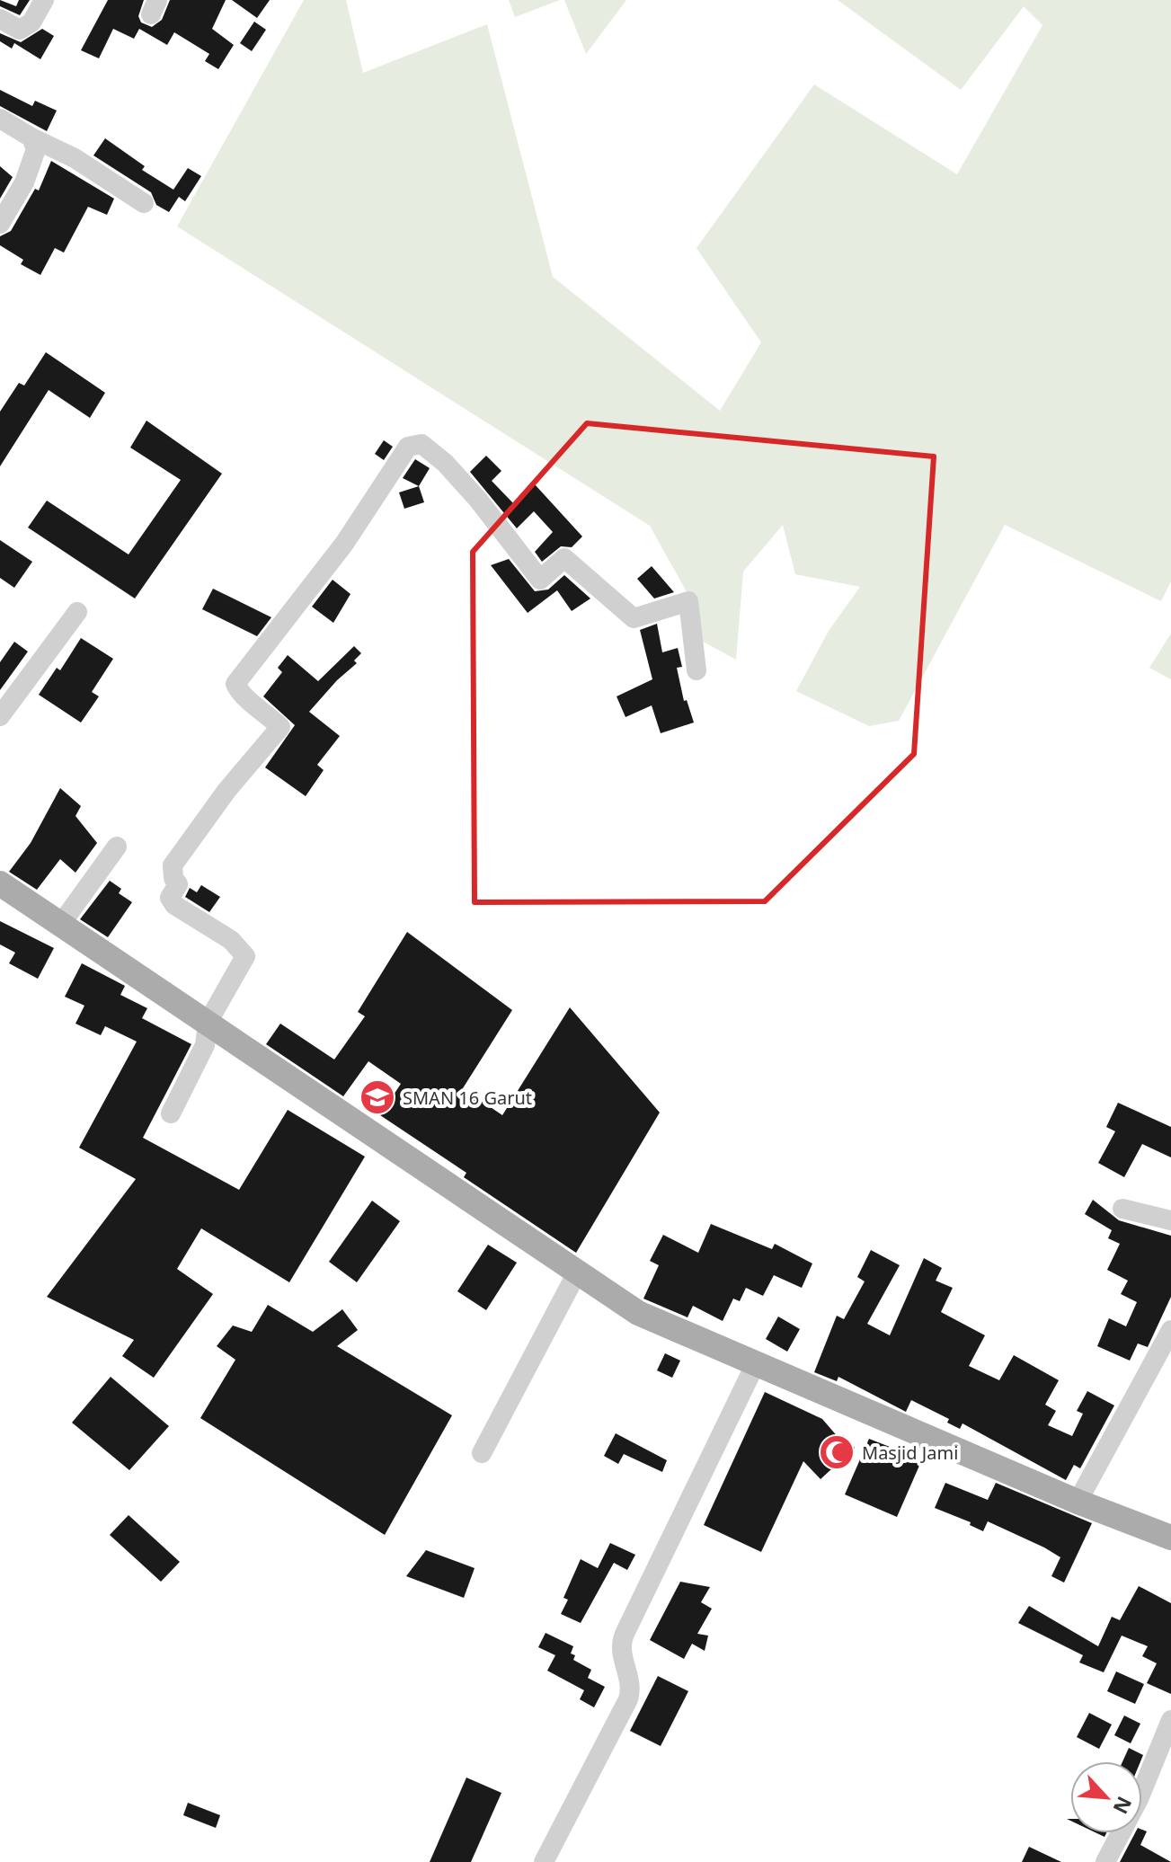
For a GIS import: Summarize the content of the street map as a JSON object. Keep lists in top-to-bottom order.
{
  "places": {
    "school or university": ["SMAN 16 Garut"],
    "mosque": ["Masjid Jami"]
  },
  "north": "bottom right"
}
